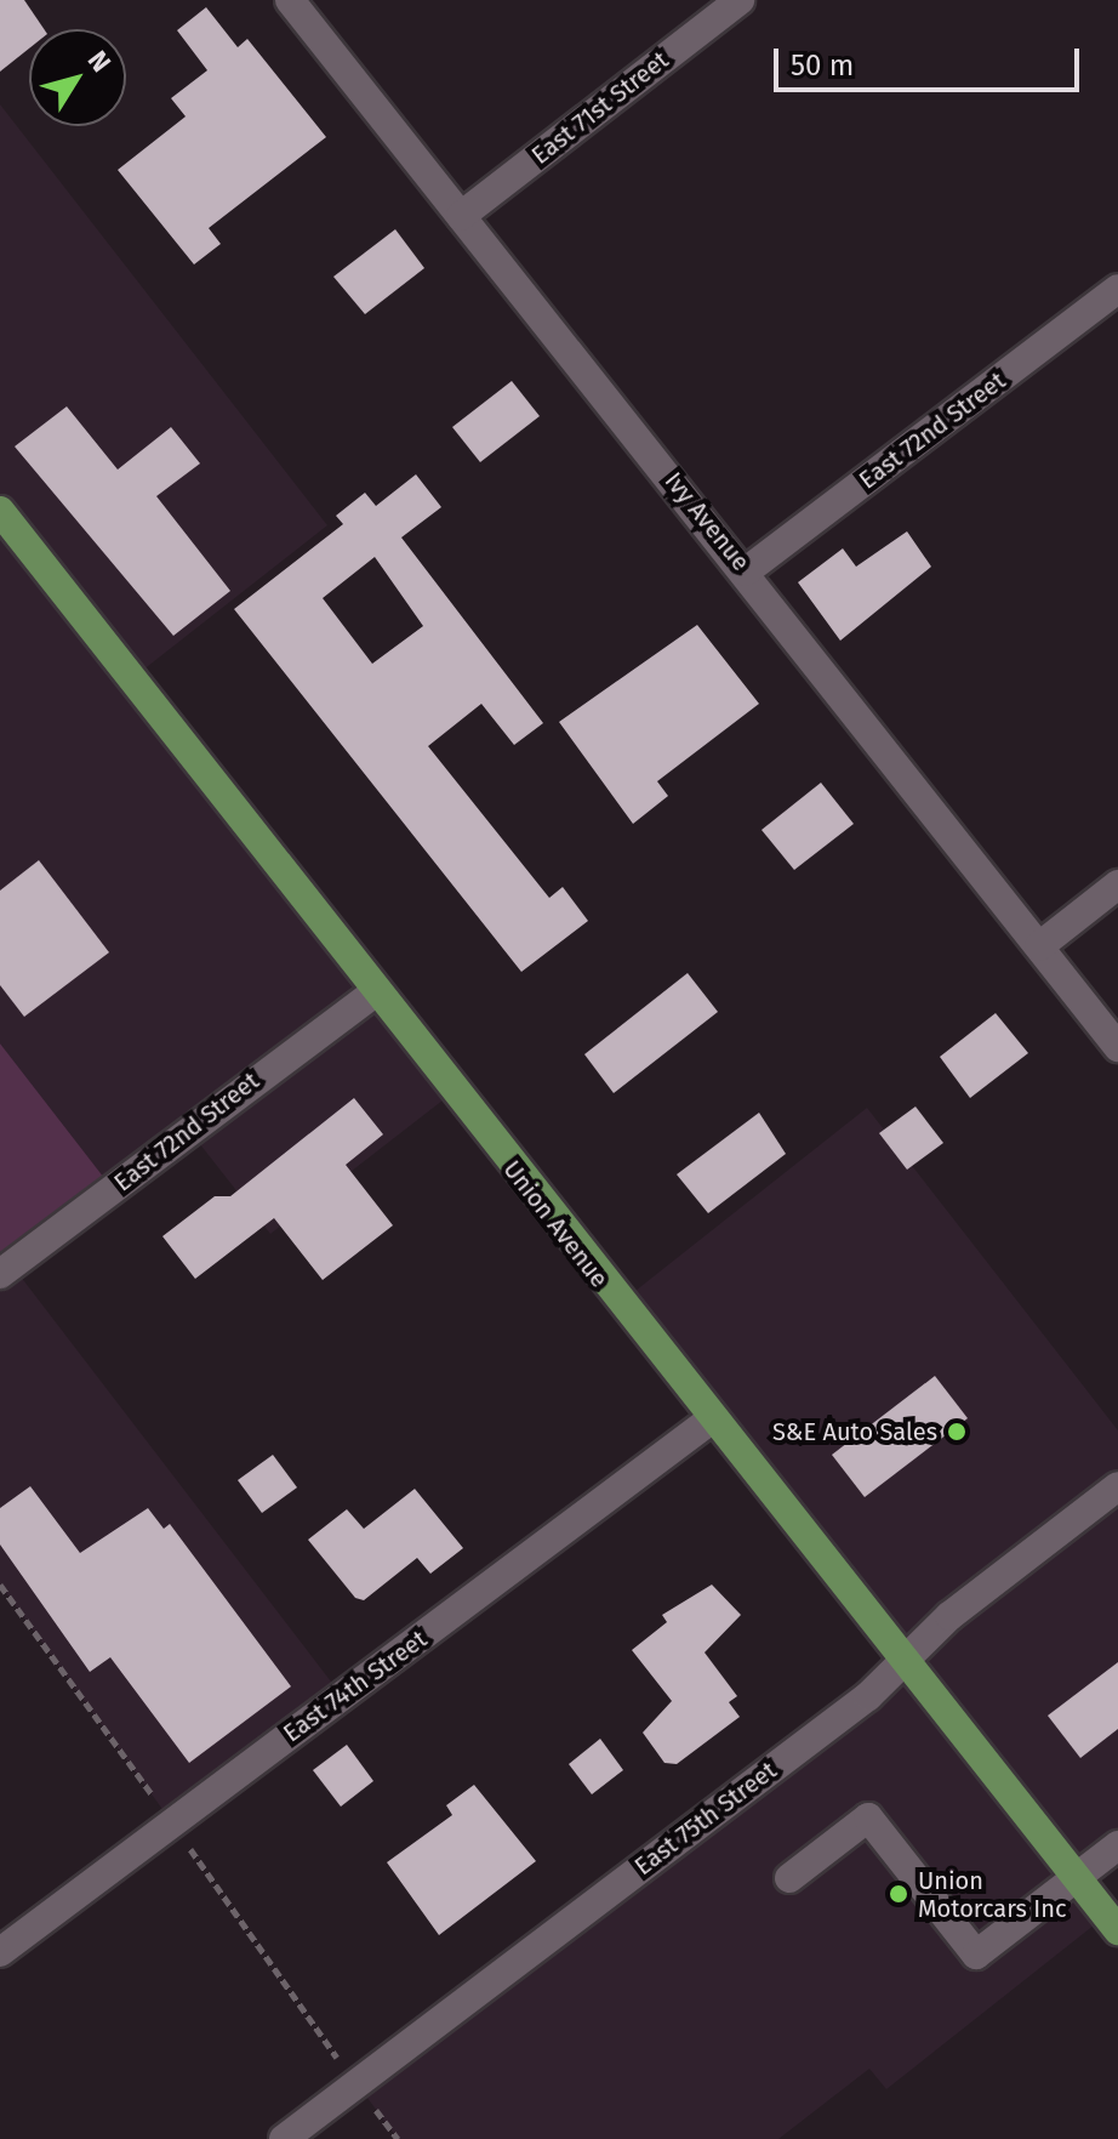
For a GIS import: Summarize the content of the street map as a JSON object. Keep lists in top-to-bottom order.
{
  "streets": {
    "main road": ["Union Avenue"],
    "street": [
      "East 71st Street",
      "East 72nd Street",
      "Ivy Avenue",
      "East 74th Street",
      "East 75th Street"
    ]
  },
  "crossings": [
    ["East 71st Street", "Ivy Avenue"],
    ["East 72nd Street", "Ivy Avenue"],
    ["East 72nd Street", "Union Avenue"],
    ["Union Avenue", "East 74th Street"],
    ["Union Avenue", "East 75th Street"]
  ],
  "places": ["S&E Auto Sales", "Union Motorcars Inc"],
  "scale_bar": "50 m",
  "north": "top right"
}
